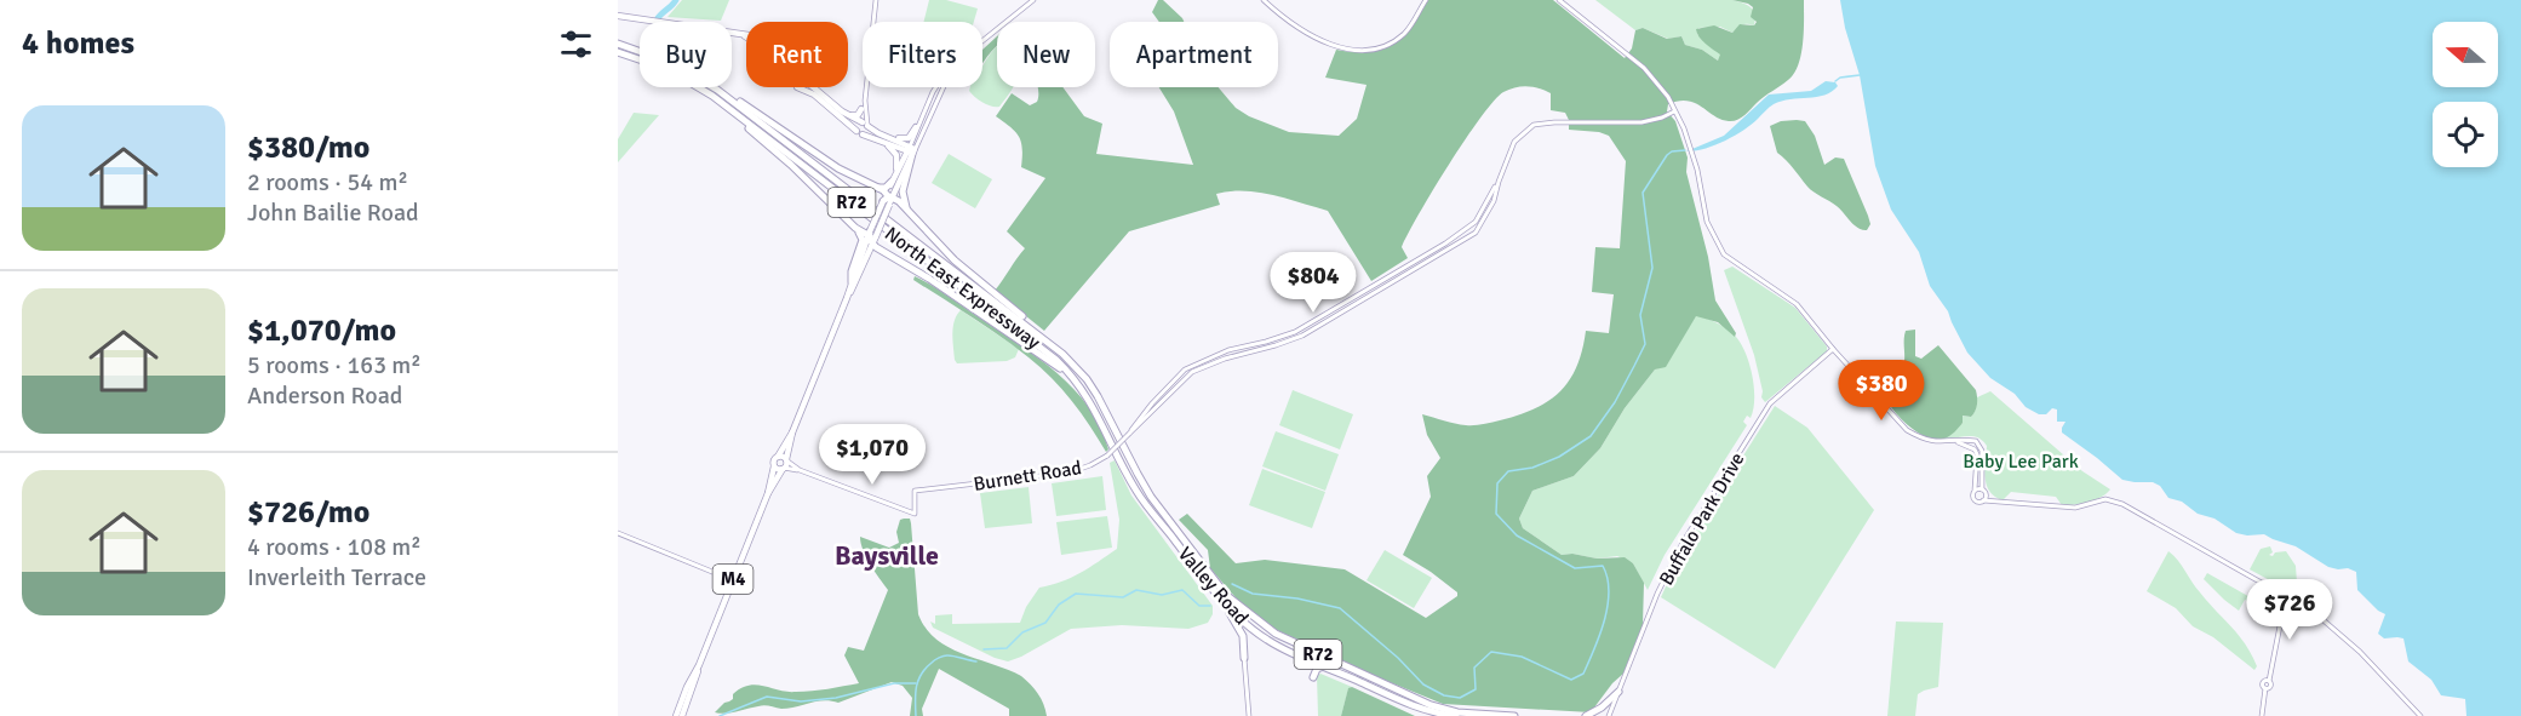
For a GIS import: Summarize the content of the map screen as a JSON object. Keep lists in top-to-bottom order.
{
  "streets": {
    "highway": ["R72", "North East Expressway", "Valley Road"],
    "main road": ["M4"],
    "street": ["Burnett Road", "Buffalo Park Drive"]
  },
  "crossings": [
    ["North East Expressway", "Valley Road"]
  ],
  "districts": ["Baysville"],
  "parks": ["Baby Lee Park"],
  "north": "left",
  "page": {
    "heading": "4 homes",
    "chip": [
      "Buy",
      "Rent",
      "Filters",
      "New",
      "Apartment"
    ],
    "list": [
      {
        "name": "$380/mo",
        "note": "2 rooms · 54 m² · John Bailie Road"
      },
      {
        "name": "$1,070/mo",
        "note": "5 rooms · 163 m² · Anderson Road"
      },
      {
        "name": "$726/mo",
        "note": "4 rooms · 108 m² · Inverleith Terrace"
      }
    ],
    "price": [
      "$804",
      "$380",
      "$1,070",
      "$726"
    ]
  }
}
